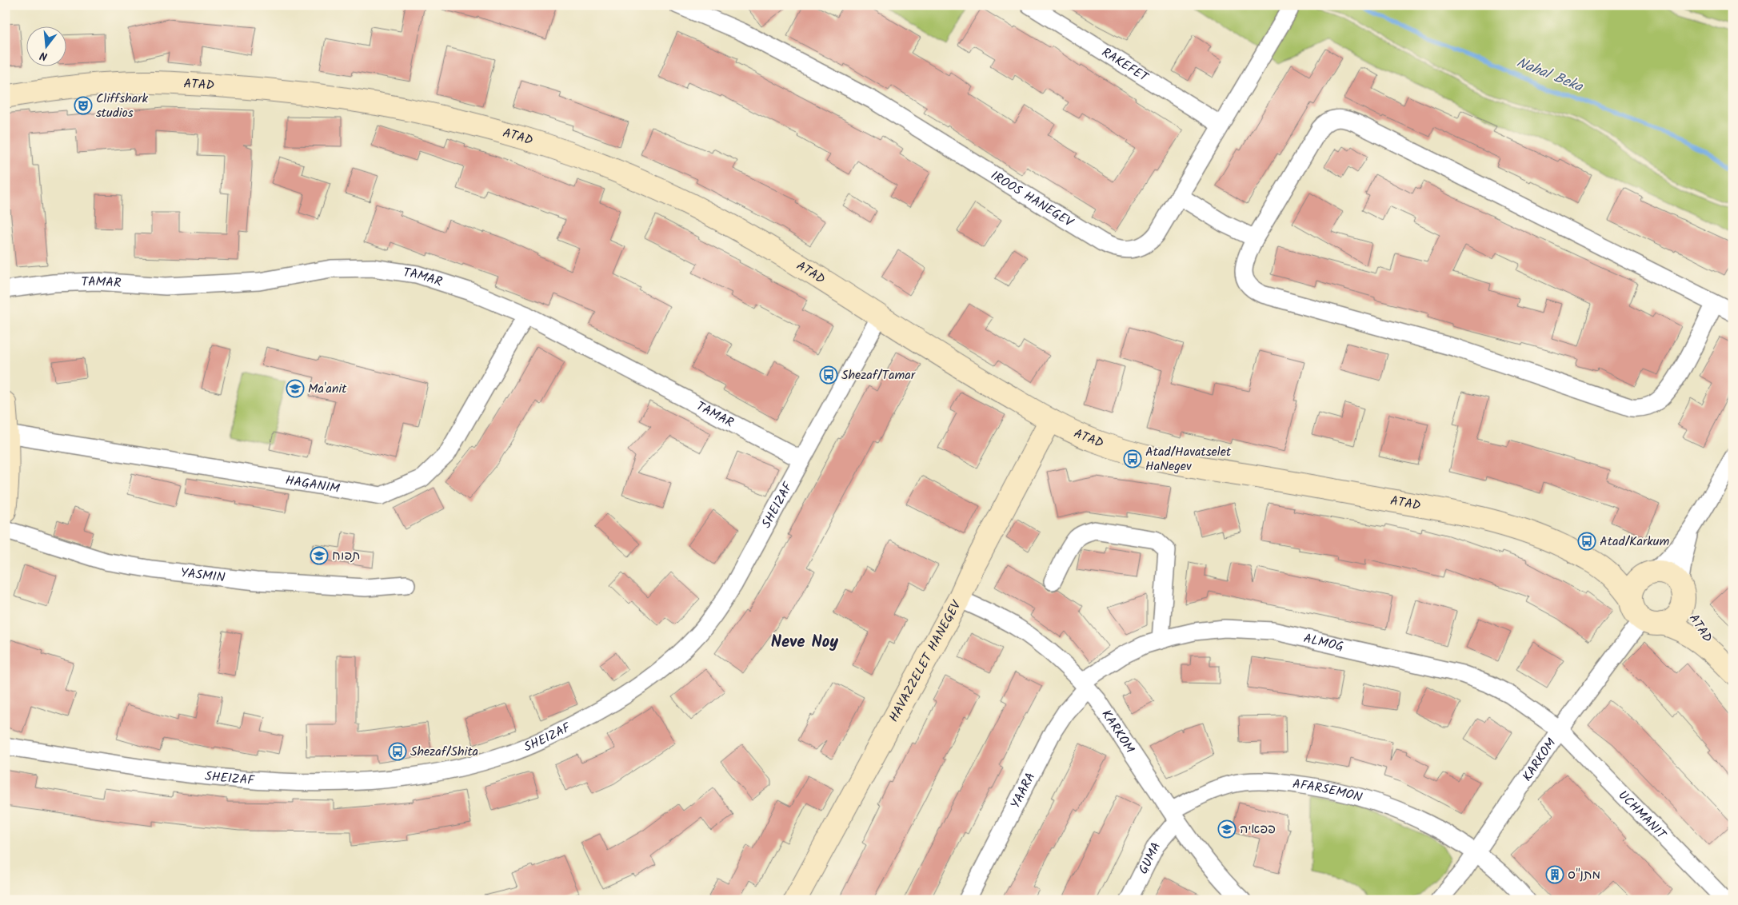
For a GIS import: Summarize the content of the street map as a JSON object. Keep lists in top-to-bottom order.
{
  "streets": {
    "street": [
      "RAKEFET",
      "ATAD",
      "IROOS HANEGEV",
      "TAMAR",
      "HAGANIM",
      "SHEIZAF",
      "YASMIN",
      "ALMOG",
      "HAVAZZELET HANEGEV",
      "KARKOM",
      "YAARA",
      "AFARSEMON",
      "UCHMANIT",
      "GUMA"
    ]
  },
  "crossings": [
    ["RAKEFET", "IROOS HANEGEV"],
    ["ATAD", "SHEIZAF"],
    ["ATAD", "HAVAZZELET HANEGEV"],
    ["ATAD", "KARKOM"],
    ["TAMAR", "HAGANIM"],
    ["TAMAR", "SHEIZAF"],
    ["ALMOG", "KARKOM"],
    ["ALMOG", "YAARA"],
    ["ALMOG", "UCHMANIT"],
    ["HAVAZZELET HANEGEV", "KARKOM"],
    ["KARKOM", "YAARA"],
    ["KARKOM", "AFARSEMON"],
    ["KARKOM", "UCHMANIT"],
    ["KARKOM", "GUMA"],
    ["AFARSEMON", "GUMA"]
  ],
  "districts": ["Neve Noy"],
  "water": ["Nahal Beka"],
  "places": {
    "theatre": ["Cliffshark studios"],
    "bus stop": [
      "Shezaf/Tamar",
      "Atad/Havatselet HaNegev",
      "Atad/Karkum",
      "Shezaf/Shita"
    ],
    "school or university": ["Ma'anit", "תפוח", "פפאיה"],
    "building": ["מתנ\"ס"]
  },
  "north": "bottom"
}
